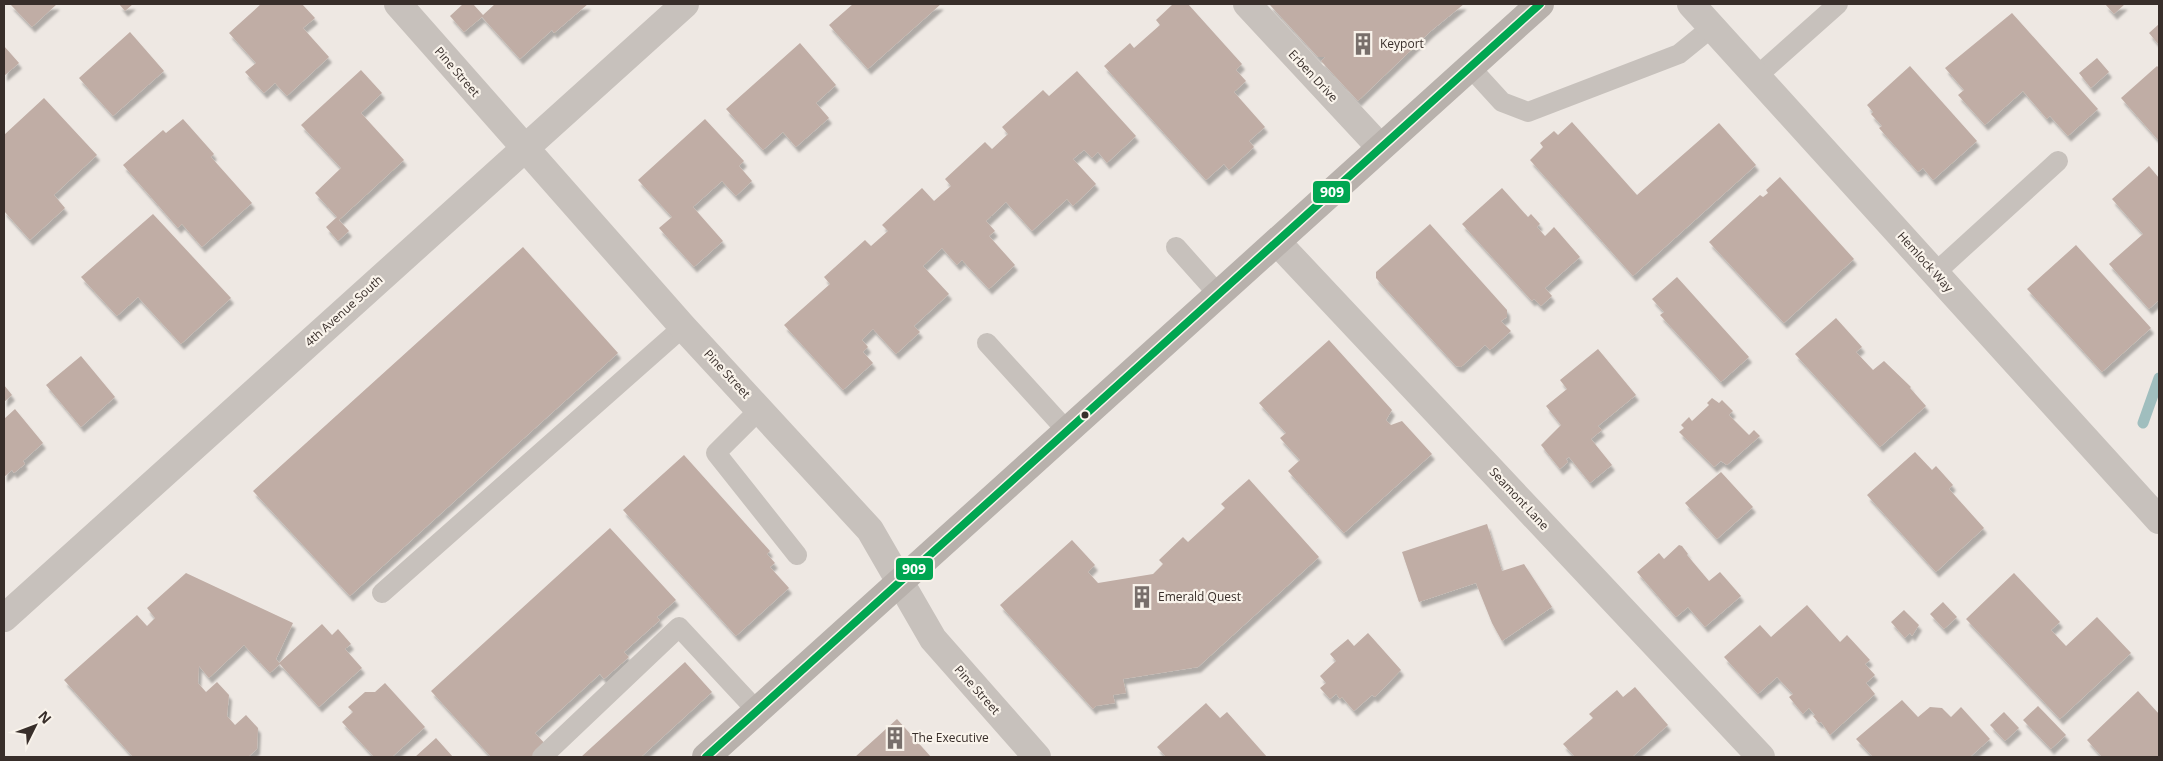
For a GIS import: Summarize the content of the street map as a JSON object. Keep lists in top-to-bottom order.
{
  "streets": {
    "street": [
      "Pine Street",
      "Erben Drive",
      "Hemlock Way",
      "4th Avenue South",
      "Seamont Lane"
    ]
  },
  "crossings": [
    ["Pine Street", "4th Avenue South"]
  ],
  "places": {
    "building": ["Keyport", "Emerald Quest", "The Executive"]
  },
  "lines": ["transit line 909"],
  "north": "top right"
}
